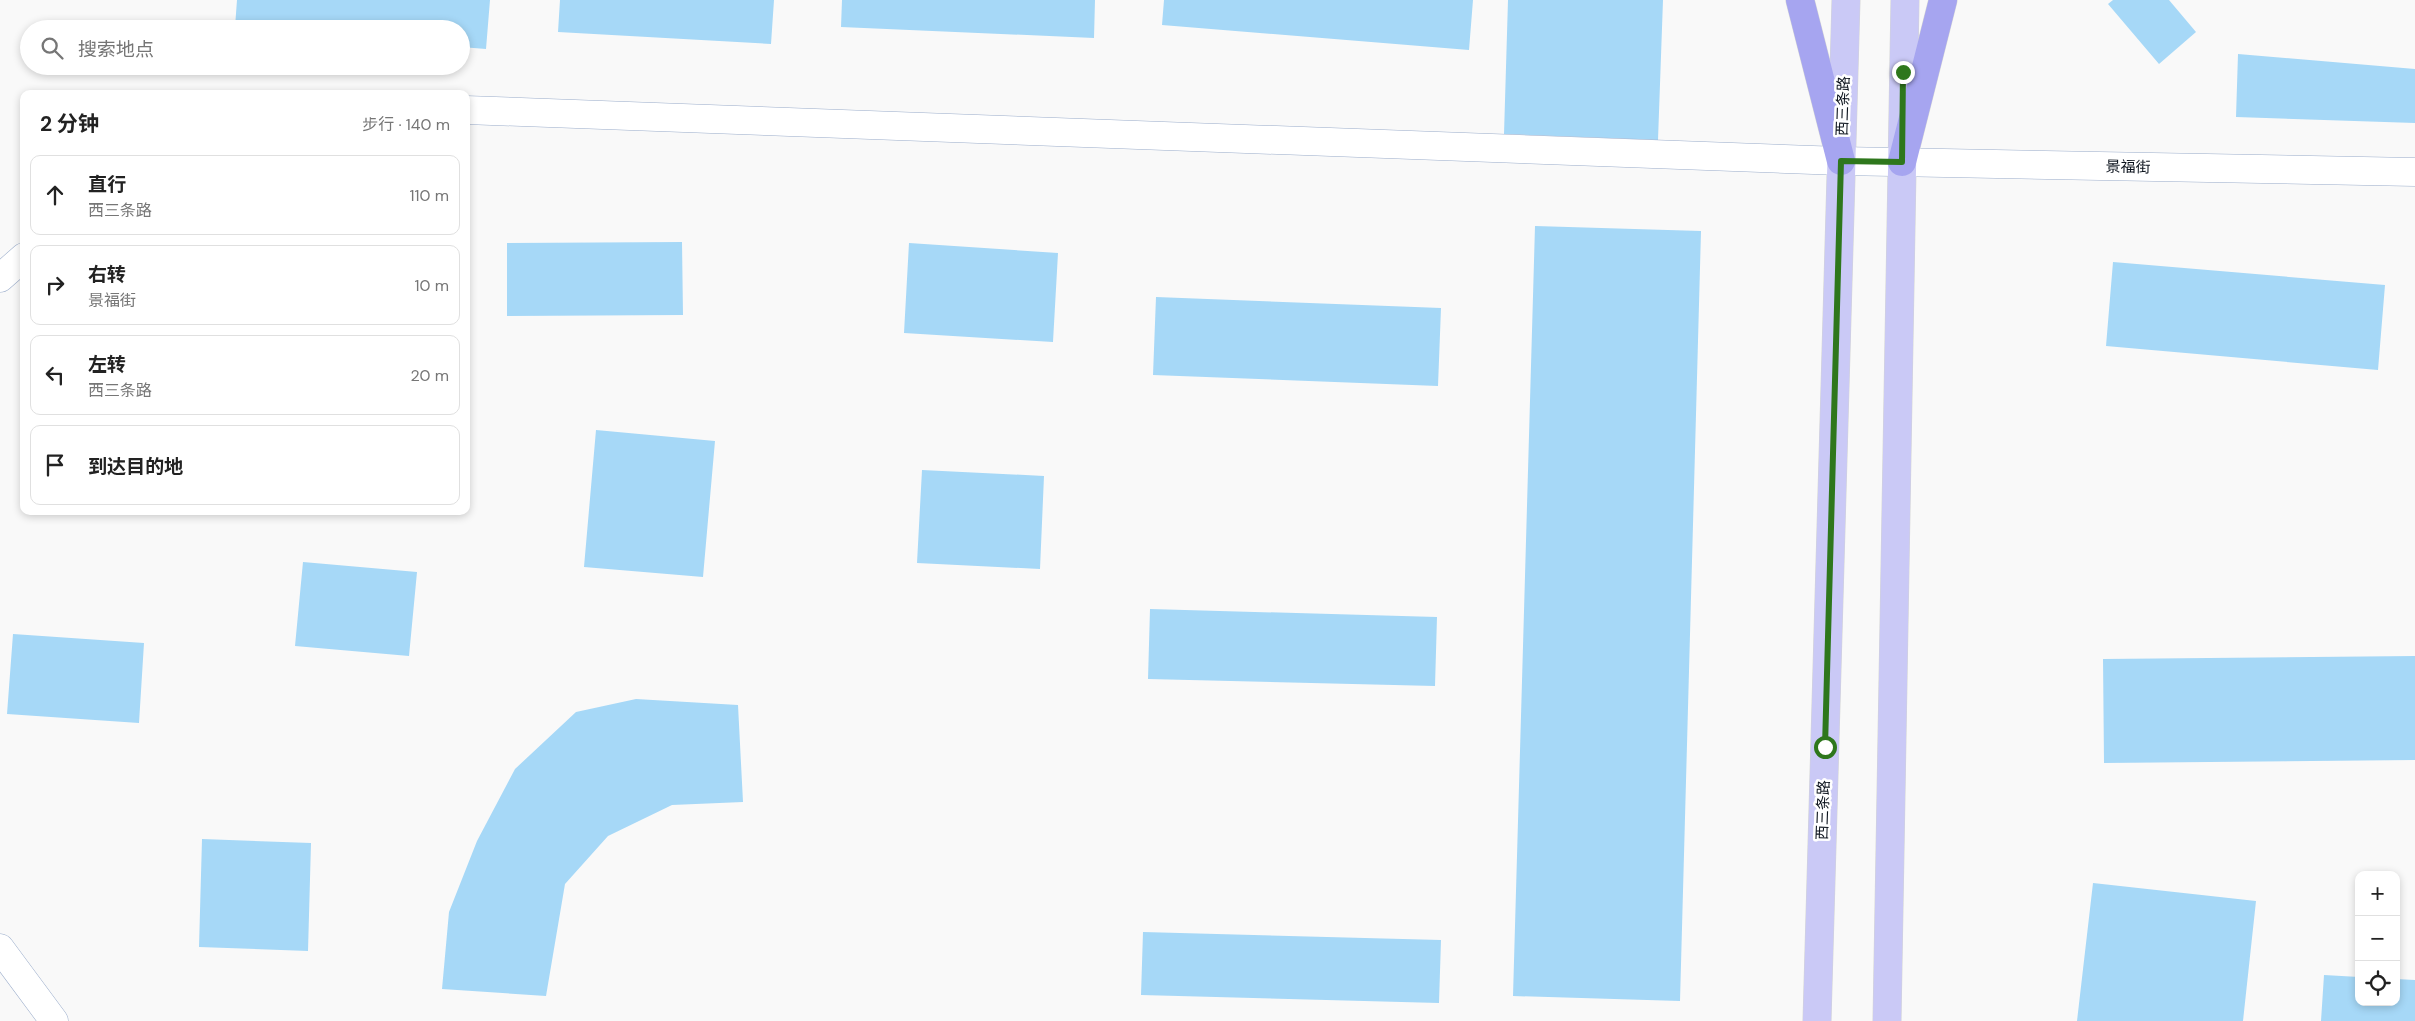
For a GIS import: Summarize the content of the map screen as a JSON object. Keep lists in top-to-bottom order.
{
  "streets": {
    "main road": ["西三条路"],
    "street": ["景福街"]
  },
  "crossings": [
    ["西三条路", "景福街"]
  ],
  "page": {
    "search": "搜索地点",
    "heading": ["2 分钟", "步行 · 140 m"],
    "list": [
      ["直行", "西三条路", "110 m"],
      ["右转", "景福街", "10 m"],
      ["左转", "西三条路", "20 m"],
      "到达目的地"
    ],
    "map_buttons": ["+", "−"]
  }
}
